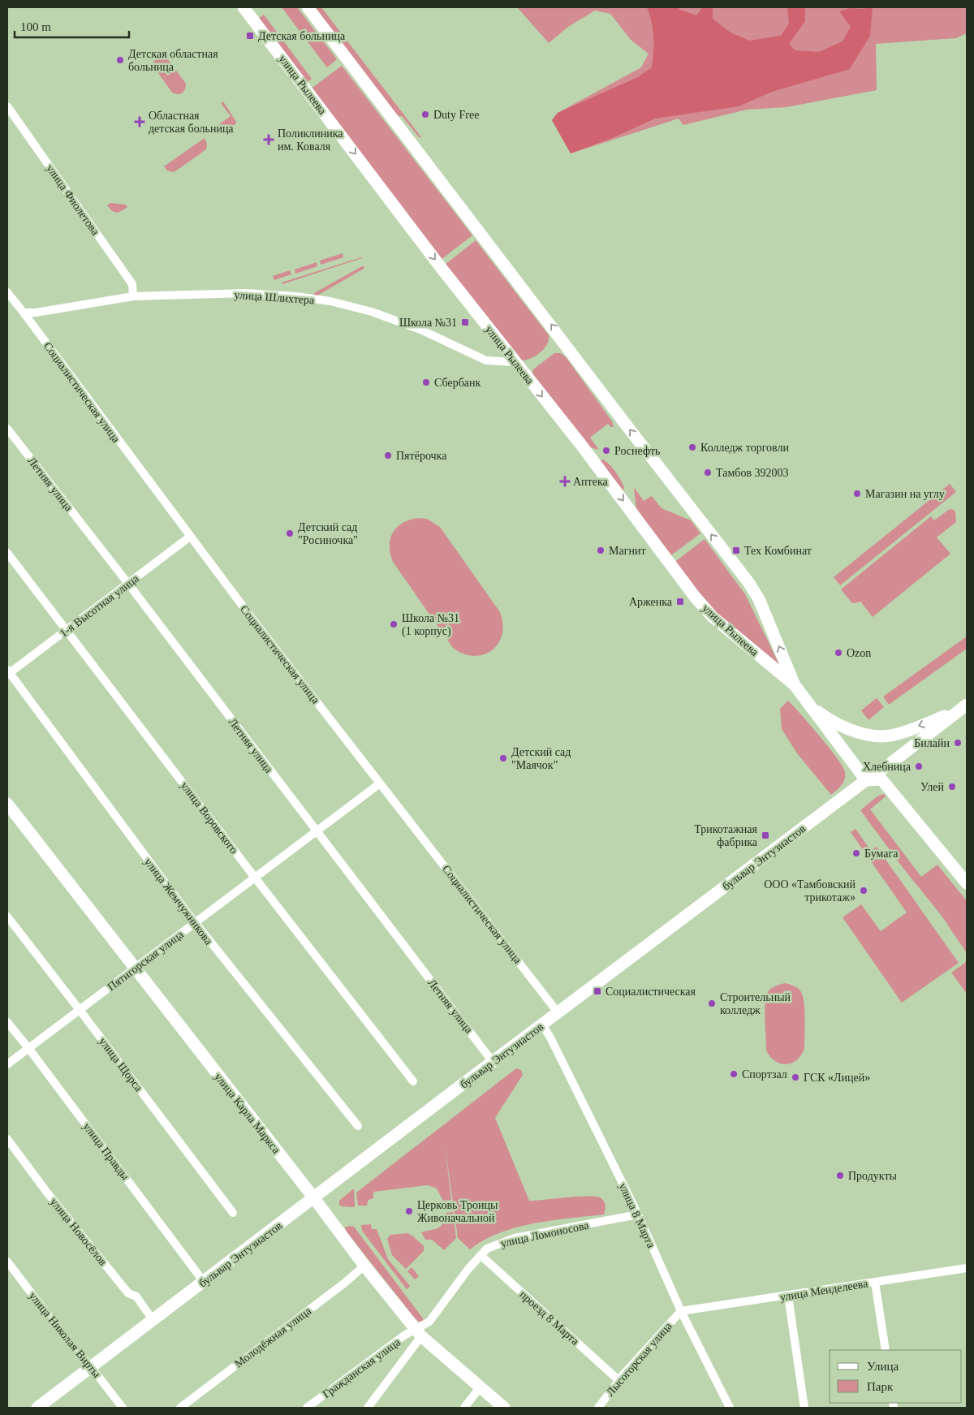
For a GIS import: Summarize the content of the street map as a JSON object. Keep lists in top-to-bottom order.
{
  "streets": {
    "main road": ["улица Рылеева", "бульвар Энтузиастов", "улица Карла Маркса"],
    "street": [
      "улица Фиолетова",
      "улица Шлихтера",
      "Социалистическая улица",
      "Летняя улица",
      "1-я Высотная улица",
      "улица Воровского",
      "улица Жемчужникова",
      "Пятигорская улица",
      "улица Щорса",
      "улица Правды",
      "улица 8 Марта",
      "улица Новосёлов",
      "улица Ломоносова",
      "улица Менделеева",
      "проезд 8 Марта",
      "улица Николая Вирты",
      "Молодёжная улица",
      "Лысогорская улица",
      "Гражданская улица"
    ]
  },
  "crossings": [
    ["улица Рылеева", "улица Шлихтера"],
    ["улица Рылеева", "бульвар Энтузиастов"],
    ["улица Фиолетова", "улица Шлихтера"],
    ["улица Шлихтера", "Социалистическая улица"],
    ["Социалистическая улица", "1-я Высотная улица"],
    ["Социалистическая улица", "бульвар Энтузиастов"],
    ["Социалистическая улица", "Пятигорская улица"],
    ["Летняя улица", "1-я Высотная улица"],
    ["Летняя улица", "бульвар Энтузиастов"],
    ["Летняя улица", "Пятигорская улица"],
    ["1-я Высотная улица", "улица Воровского"],
    ["1-я Высотная улица", "улица Жемчужникова"],
    ["улица Воровского", "Пятигорская улица"],
    ["бульвар Энтузиастов", "улица Карла Маркса"],
    ["бульвар Энтузиастов", "улица Правды"],
    ["бульвар Энтузиастов", "улица 8 Марта"],
    ["бульвар Энтузиастов", "улица Новосёлов"],
    ["бульвар Энтузиастов", "улица Николая Вирты"],
    ["улица Жемчужникова", "Пятигорская улица"],
    ["Пятигорская улица", "улица Щорса"],
    ["Пятигорская улица", "улица Карла Маркса"],
    ["Пятигорская улица", "улица Правды"],
    ["улица Карла Маркса", "улица Ломоносова"],
    ["улица Карла Маркса", "Молодёжная улица"],
    ["улица Карла Маркса", "Гражданская улица"],
    ["улица 8 Марта", "улица Ломоносова"],
    ["улица 8 Марта", "улица Менделеева"],
    ["улица 8 Марта", "Лысогорская улица"],
    ["улица Ломоносова", "проезд 8 Марта"],
    ["улица Ломоносова", "Гражданская улица"],
    ["улица Менделеева", "Лысогорская улица"],
    ["проезд 8 Марта", "Лысогорская улица"]
  ],
  "places": {
    "transit": [
      "Детская больница",
      "Школа №31",
      "Тех Комбинат",
      "Арженка",
      "Трикотажная фабрика",
      "Социалистическая"
    ],
    "other": [
      "Детская областная больница",
      "Duty Free",
      "Сбербанк",
      "Колледж торговли",
      "Роснефть",
      "Пятёрочка",
      "Тамбов 392003",
      "Магазин на углу",
      "Детский сад \"Росиночка\"",
      "Магнит",
      "Школа №31 (1 корпус)",
      "Ozon",
      "Билайн",
      "Детский сад \"Маячок\"",
      "Хлебница",
      "Улей",
      "Бумага",
      "ООО «Тамбовский трикотаж»",
      "Строительный колледж",
      "Спортзал",
      "ГСК «Лицей»",
      "Продукты",
      "Церковь Троицы Живоначальной"
    ],
    "health": ["Областная детская больница", "Поликлиника им. Коваля", "Аптека"]
  },
  "legend": ["Улица", "Парк"],
  "scale_bar": "100 m"
}
